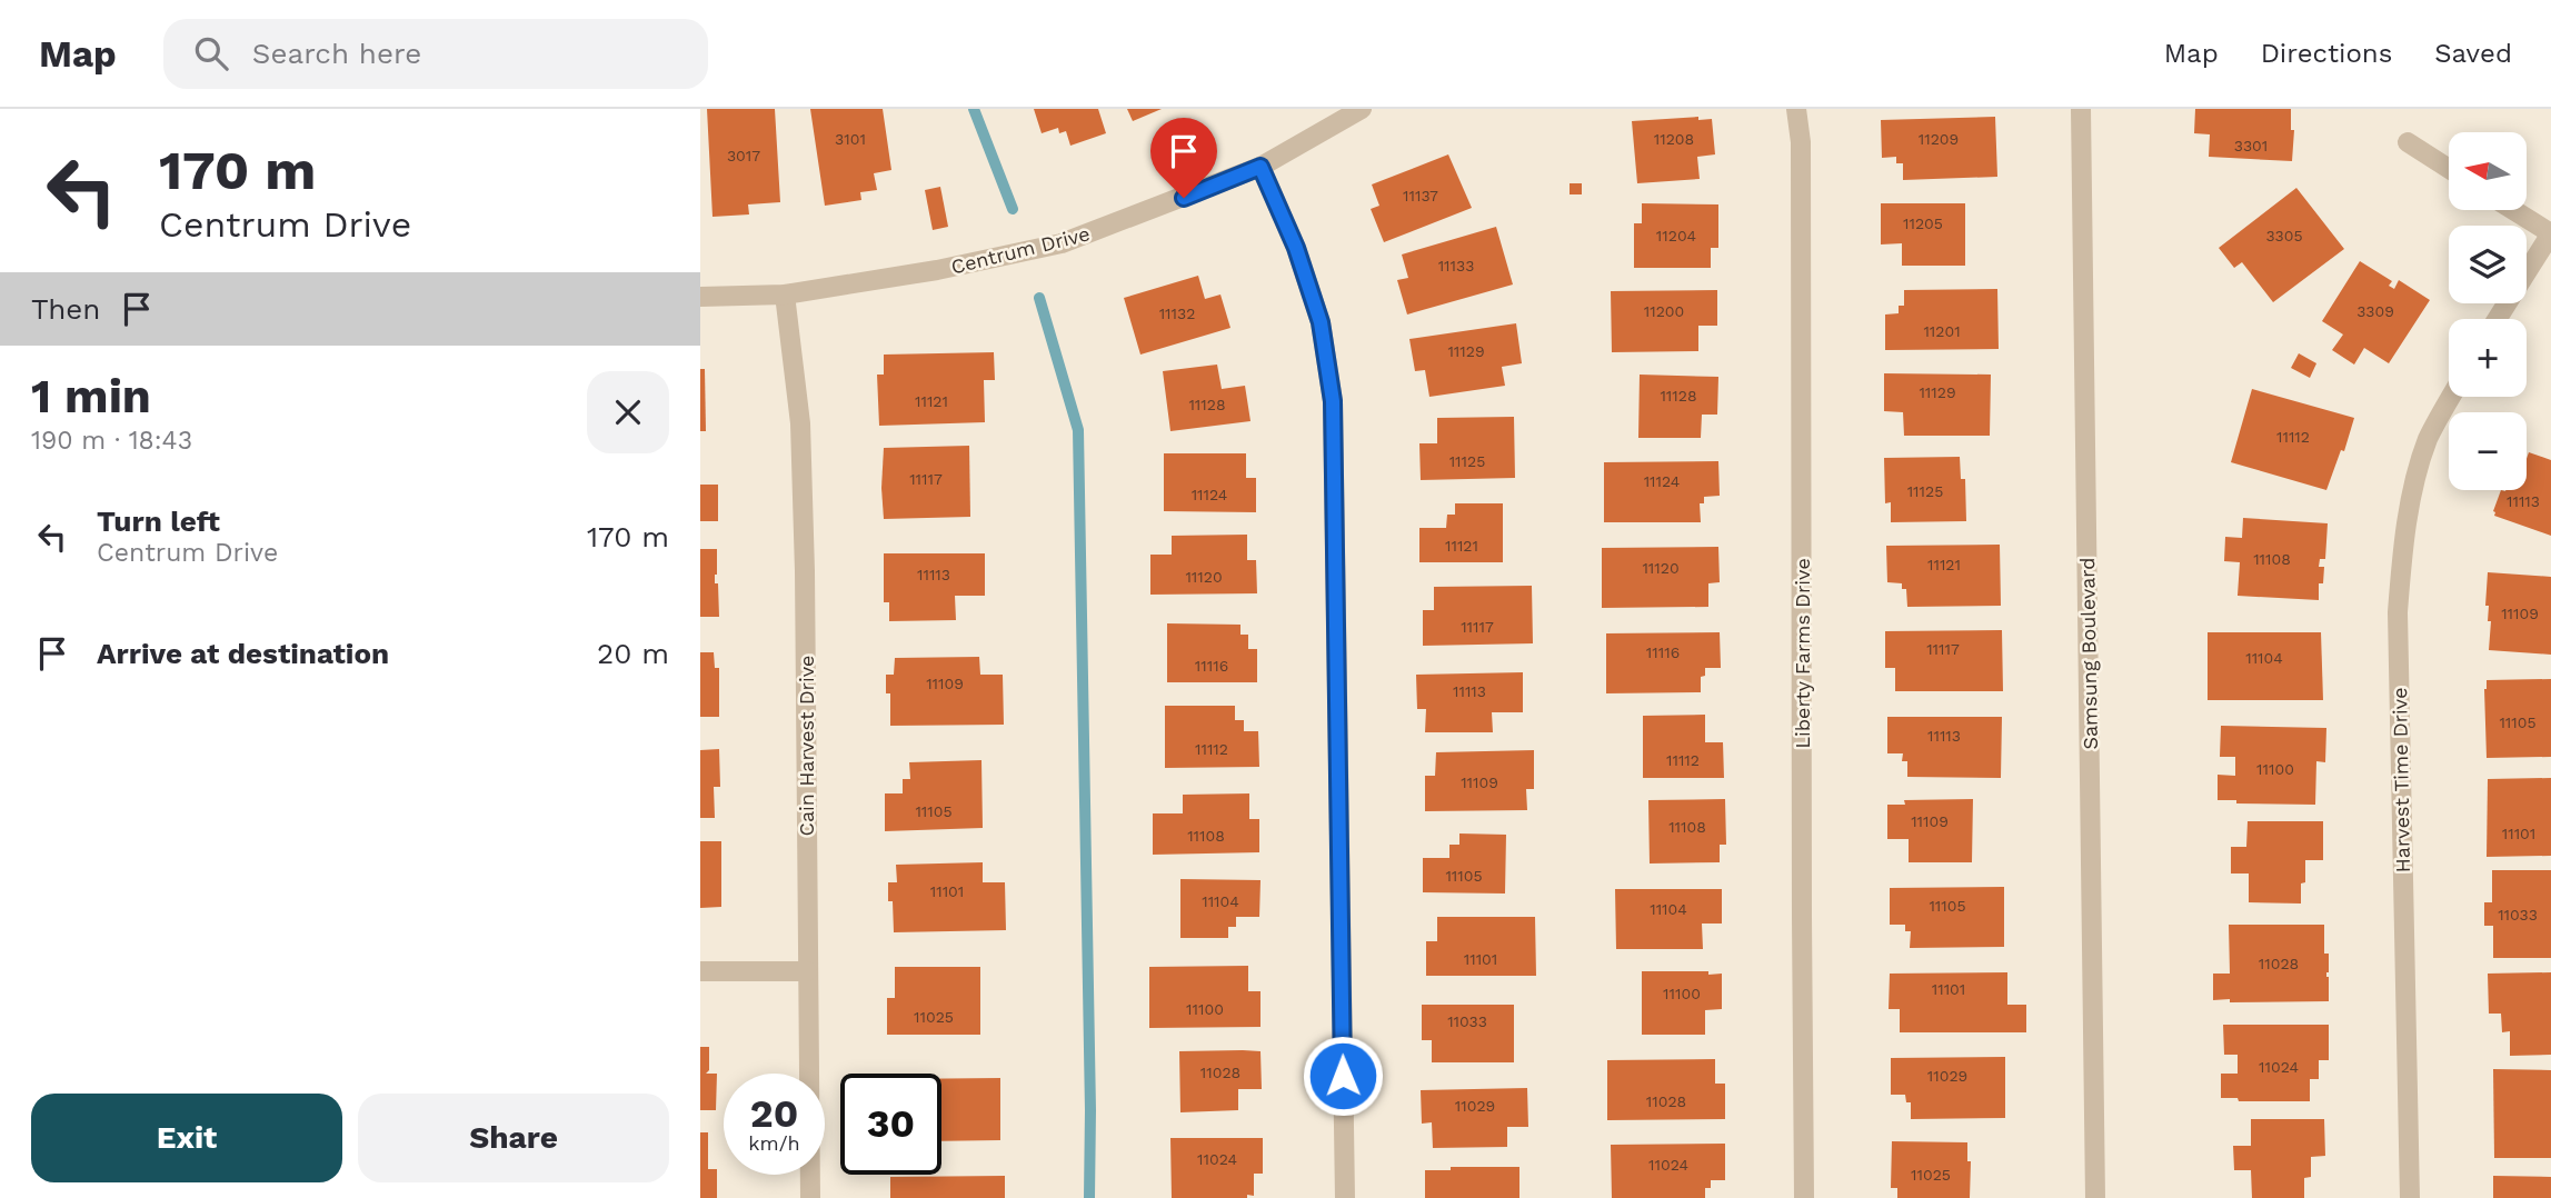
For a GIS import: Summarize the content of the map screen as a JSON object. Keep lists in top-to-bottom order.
{
  "streets": {
    "street": [
      "Centrum Drive",
      "Liberty Farms Drive",
      "Samsung Boulevard",
      "Cain Harvest Drive",
      "Harvest Time Drive"
    ]
  },
  "crossings": [
    ["Centrum Drive", "Cain Harvest Drive"]
  ],
  "house_numbers": [
    "3101",
    "11208",
    "11209",
    "3301",
    "3017",
    "11137",
    "11205",
    "11204",
    "3305",
    "11133",
    "11200",
    "3309",
    "11132",
    "11201",
    "11129",
    "11129",
    "11128",
    "11121",
    "11128",
    "11112",
    "11125",
    "11117",
    "11124",
    "11125",
    "11124",
    "11113",
    "11121",
    "11108",
    "11121",
    "11120",
    "11113",
    "11120",
    "11109",
    "11117",
    "11117",
    "11116",
    "11104",
    "11116",
    "11109",
    "11113",
    "11105",
    "11113",
    "11112",
    "11112",
    "11100",
    "11109",
    "11105",
    "11109",
    "11108",
    "11101",
    "11108",
    "11105",
    "11101",
    "11104",
    "11105",
    "11104",
    "11033",
    "11101",
    "11028",
    "11101",
    "11100",
    "11100",
    "11025",
    "11033",
    "11024",
    "11028",
    "11029",
    "11028",
    "11029",
    "11024",
    "11024",
    "11025"
  ],
  "north": "left",
  "page": {
    "header": "Map",
    "search": "Search here",
    "nav": ["Map", "Directions", "Saved"],
    "turn": ["170 m", "Centrum Drive"],
    "map_buttons": ["+", "−"],
    "then": "Then",
    "heading": ["1 min", "190 m · 18:43"],
    "list": [
      {
        "name": "Turn left",
        "note": "Centrum Drive",
        "value": "170 m"
      },
      {
        "name": "Arrive at destination",
        "value": "20 m"
      }
    ],
    "speed": "20 km/h",
    "limit": "30",
    "buttons": ["Exit", "Share"]
  }
}
